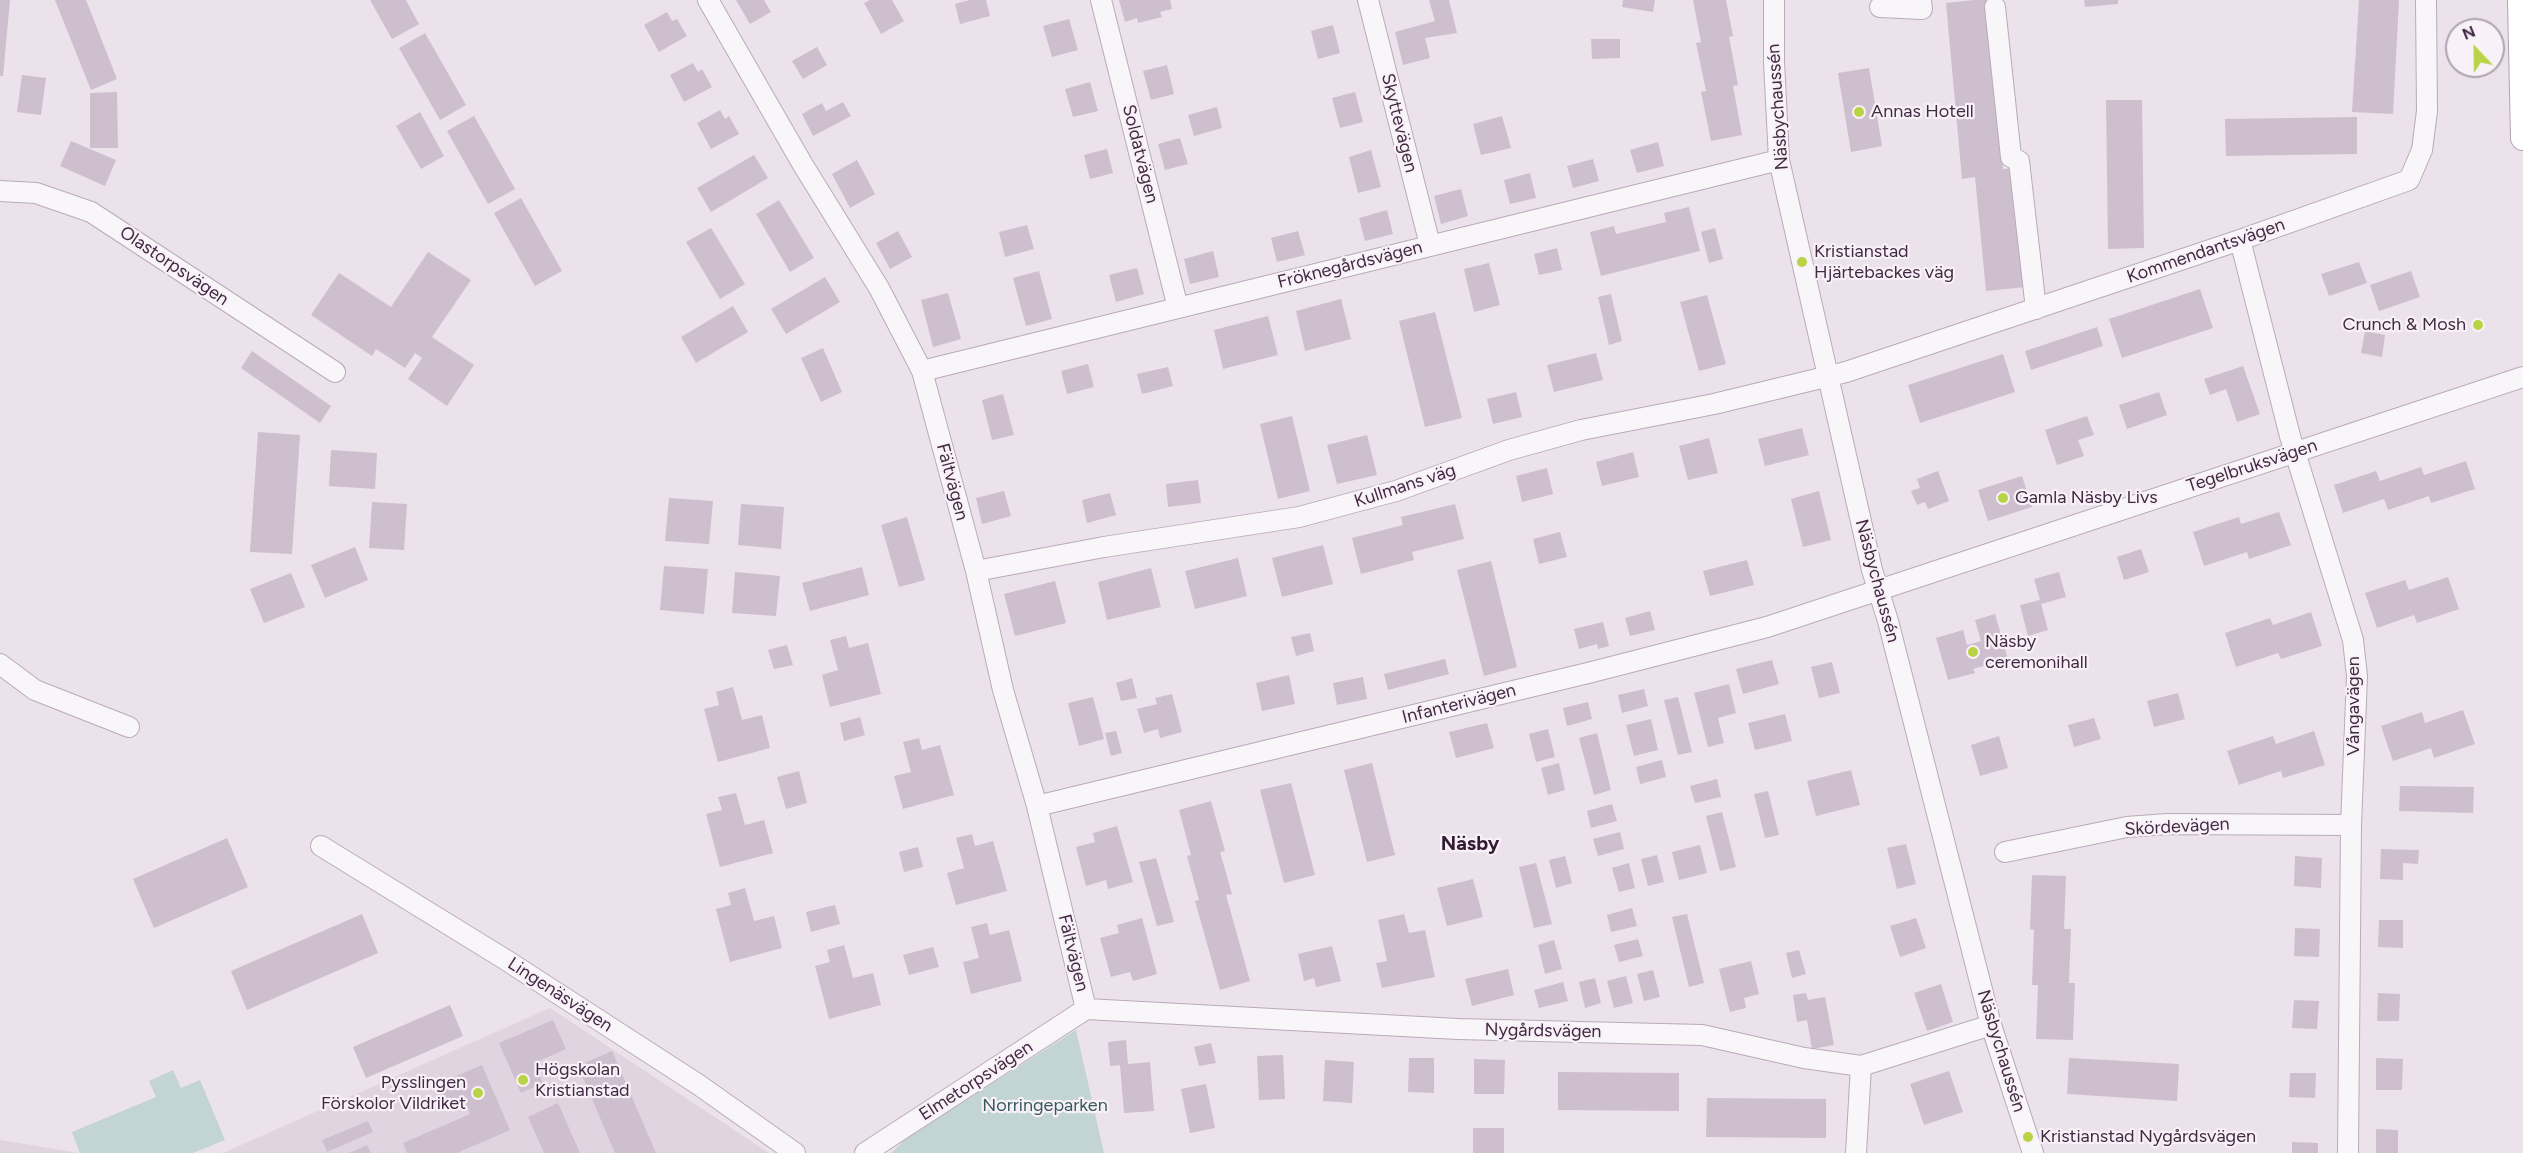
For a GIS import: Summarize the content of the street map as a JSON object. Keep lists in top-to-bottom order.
{
  "streets": {
    "street": [
      "Näsbychaussén",
      "Skyttevägen",
      "Soldatvägen",
      "Kommendantsvägen",
      "Fröknegårdsvägen",
      "Olastorpsvägen",
      "Tegelbruksvägen",
      "Fältvägen",
      "Kullmans väg",
      "Infanterivägen",
      "Vångavägen",
      "Skördevägen",
      "Lingenäsvägen",
      "Nygårdsvägen",
      "Elmetorpsvägen"
    ]
  },
  "crossings": [
    ["Näsbychaussén", "Kommendantsvägen"],
    ["Näsbychaussén", "Fröknegårdsvägen"],
    ["Näsbychaussén", "Tegelbruksvägen"],
    ["Näsbychaussén", "Kullmans väg"],
    ["Näsbychaussén", "Infanterivägen"],
    ["Näsbychaussén", "Nygårdsvägen"],
    ["Skyttevägen", "Fröknegårdsvägen"],
    ["Soldatvägen", "Fröknegårdsvägen"],
    ["Kommendantsvägen", "Kullmans väg"],
    ["Kommendantsvägen", "Vångavägen"],
    ["Fröknegårdsvägen", "Fältvägen"],
    ["Tegelbruksvägen", "Infanterivägen"],
    ["Tegelbruksvägen", "Vångavägen"],
    ["Fältvägen", "Kullmans väg"],
    ["Fältvägen", "Infanterivägen"],
    ["Fältvägen", "Nygårdsvägen"],
    ["Fältvägen", "Elmetorpsvägen"],
    ["Vångavägen", "Skördevägen"],
    ["Nygårdsvägen", "Elmetorpsvägen"]
  ],
  "districts": ["Näsby"],
  "parks": ["Norringeparken"],
  "places": [
    "Annas Hotell",
    "Kristianstad Hjärtebackes väg",
    "Crunch & Mosh",
    "Gamla Näsby Livs",
    "Näsby ceremonihall",
    "Högskolan Kristianstad",
    "Pysslingen Förskolor Vildriket",
    "Kristianstad Nygårdsvägen"
  ],
  "north": "top"
}
